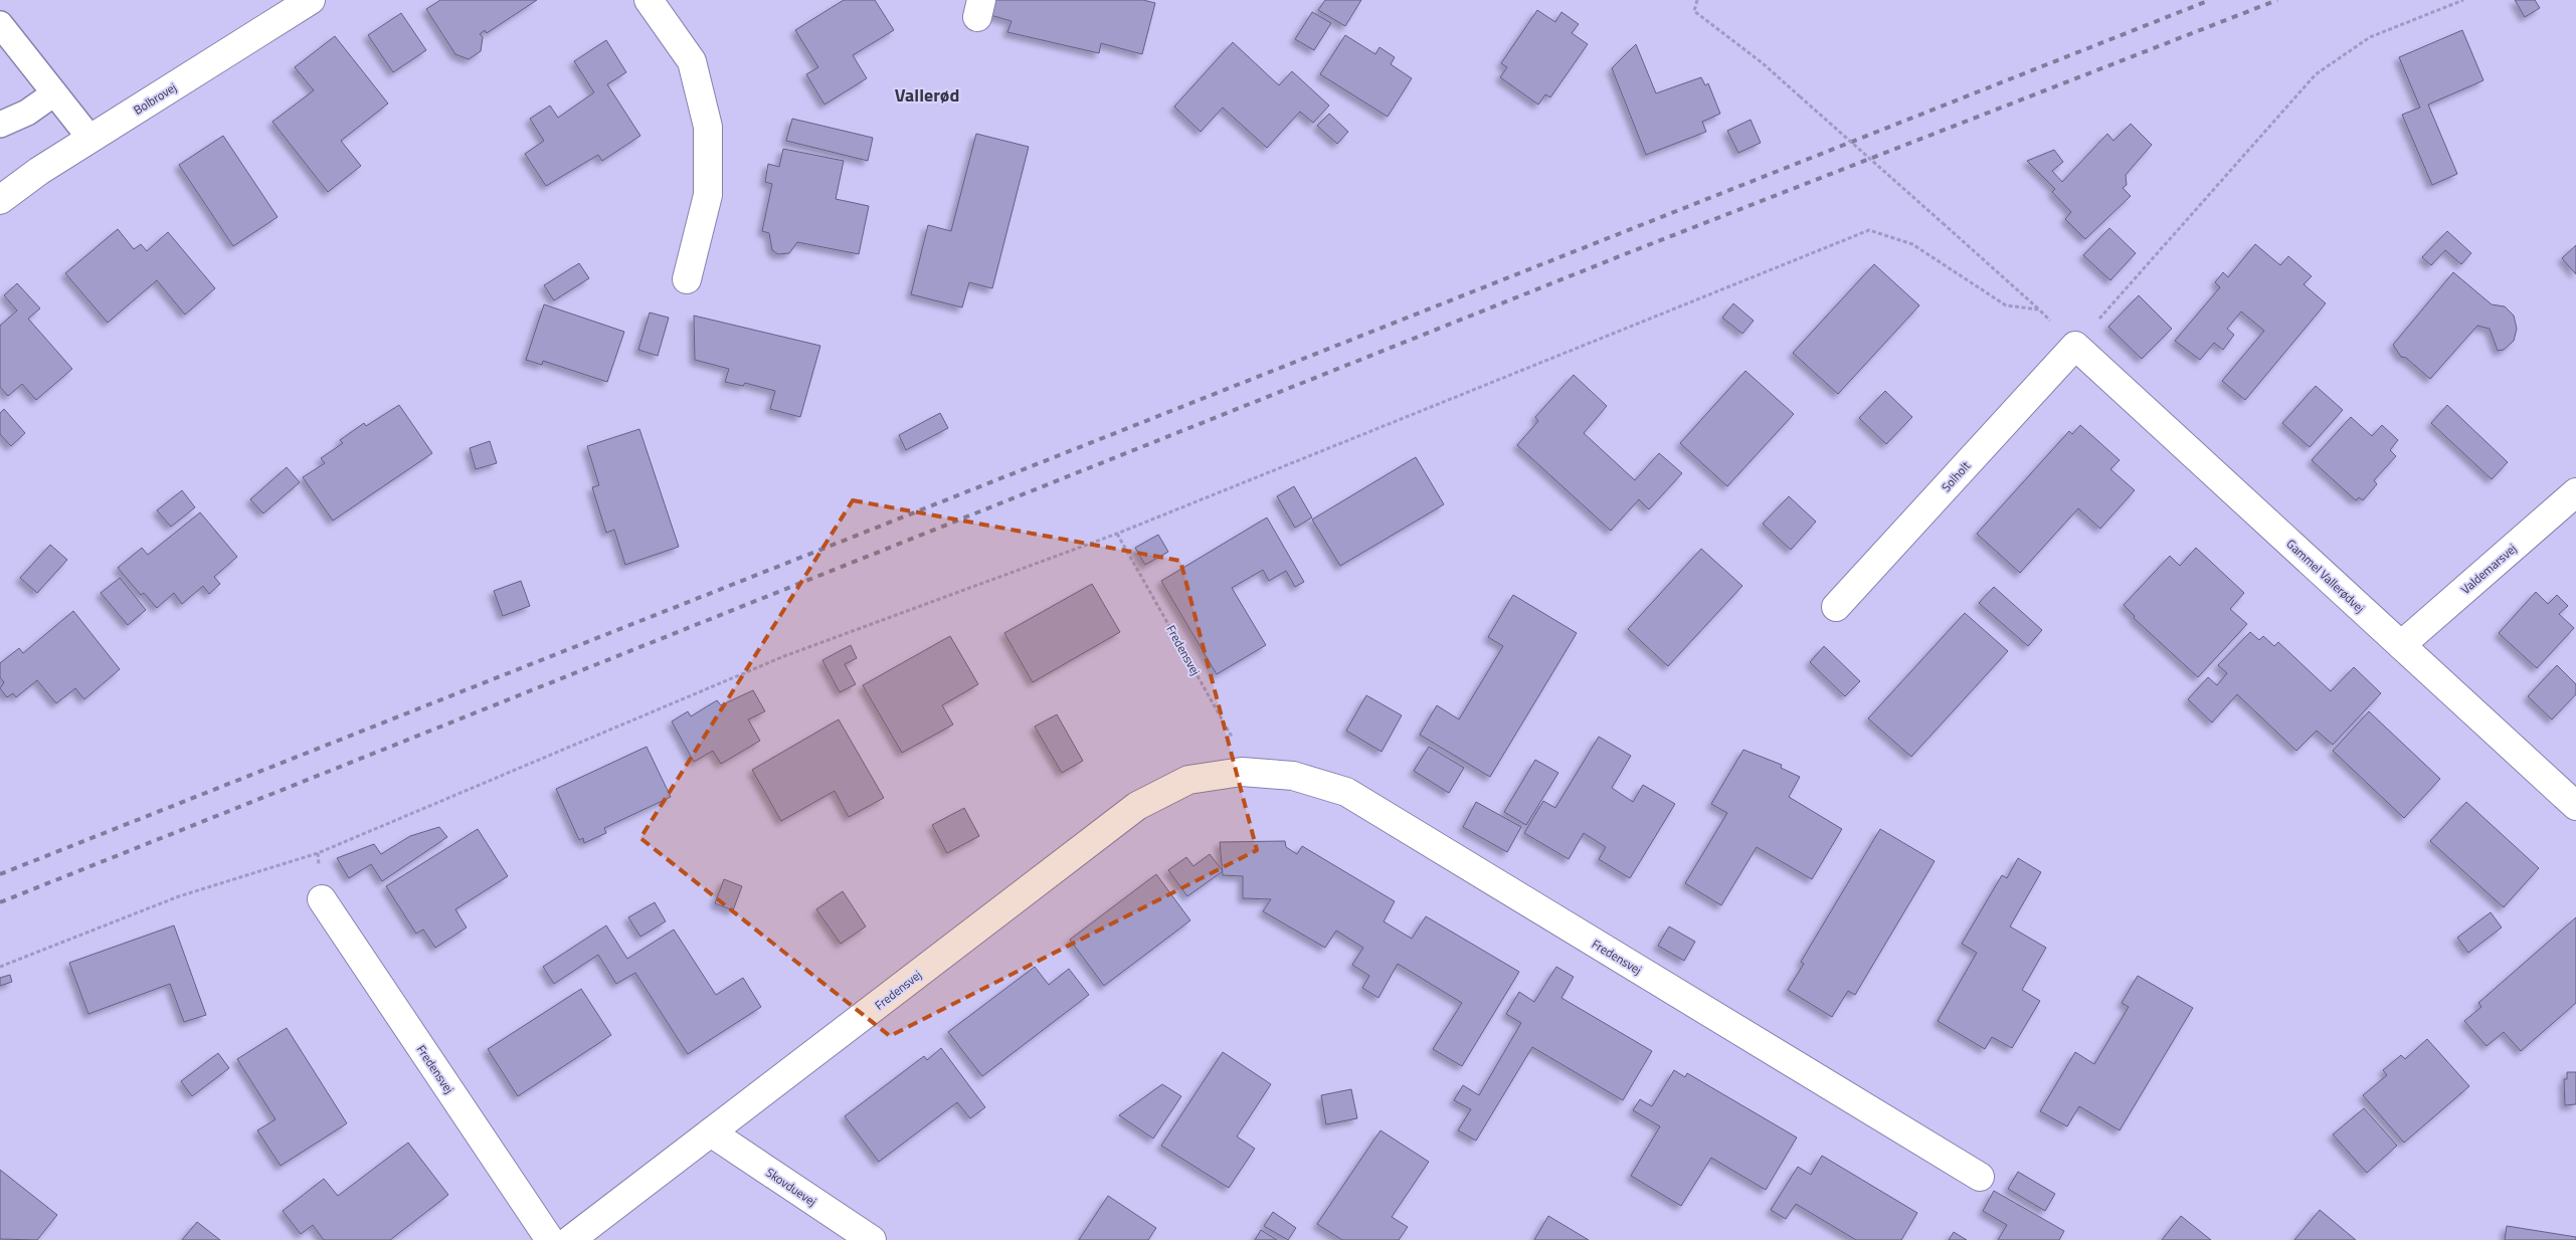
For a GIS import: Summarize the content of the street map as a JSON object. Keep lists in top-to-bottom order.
{
  "streets": {
    "street": [
      "Bolbrovej",
      "Solholt",
      "Valdemarsvej",
      "Gammel Vallerødvej",
      "Fredensvej",
      "Skovduevej"
    ]
  },
  "crossings": [
    ["Solholt", "Gammel Vallerødvej"],
    ["Valdemarsvej", "Gammel Vallerødvej"],
    ["Fredensvej", "Skovduevej"]
  ],
  "districts": ["Vallerød"]
}
